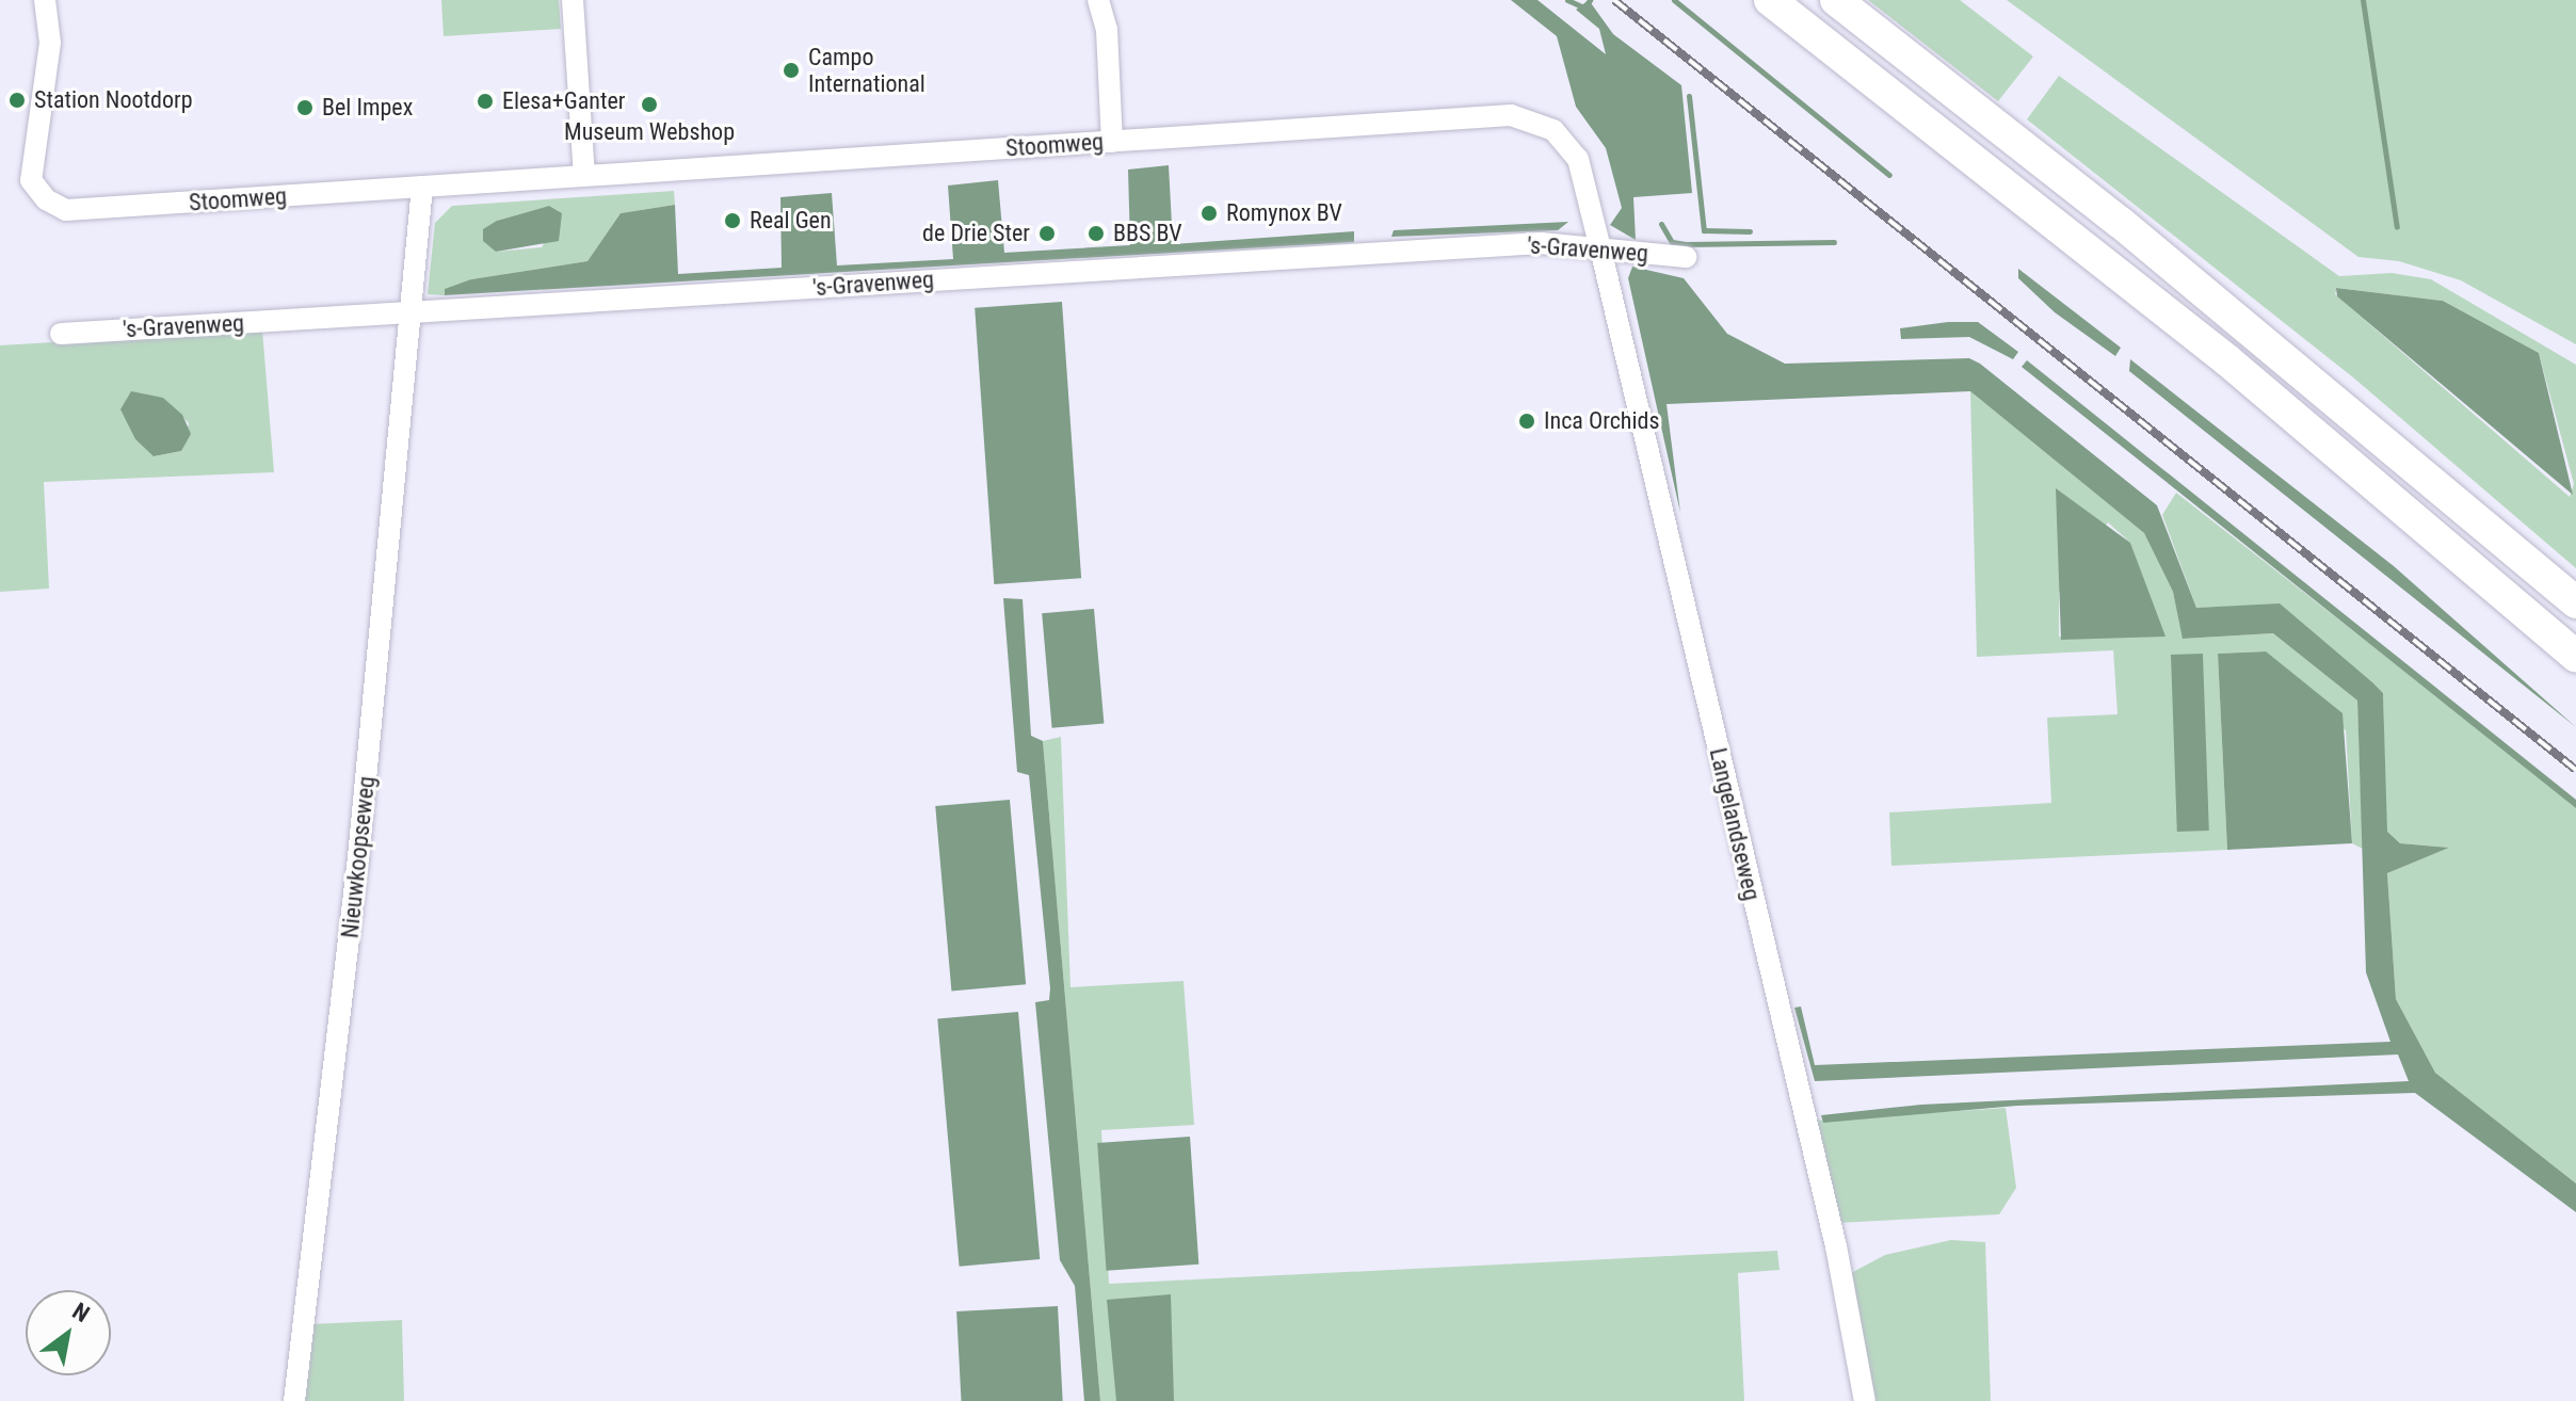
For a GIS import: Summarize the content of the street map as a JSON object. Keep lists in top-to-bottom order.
{
  "streets": {
    "street": [
      "Stoomweg",
      "'s-Gravenweg",
      "Langelandseweg",
      "Nieuwkoopseweg"
    ]
  },
  "crossings": [
    ["Stoomweg", "'s-Gravenweg"],
    ["Stoomweg", "Langelandseweg"],
    ["'s-Gravenweg", "Langelandseweg"],
    ["'s-Gravenweg", "Nieuwkoopseweg"]
  ],
  "places": [
    "Campo International",
    "Station Nootdorp",
    "Elesa+Ganter",
    "Museum Webshop",
    "Bel Impex",
    "Romynox BV",
    "Real Gen",
    "de Drie Ster",
    "BBS BV",
    "Inca Orchids"
  ],
  "north": "top right"
}
